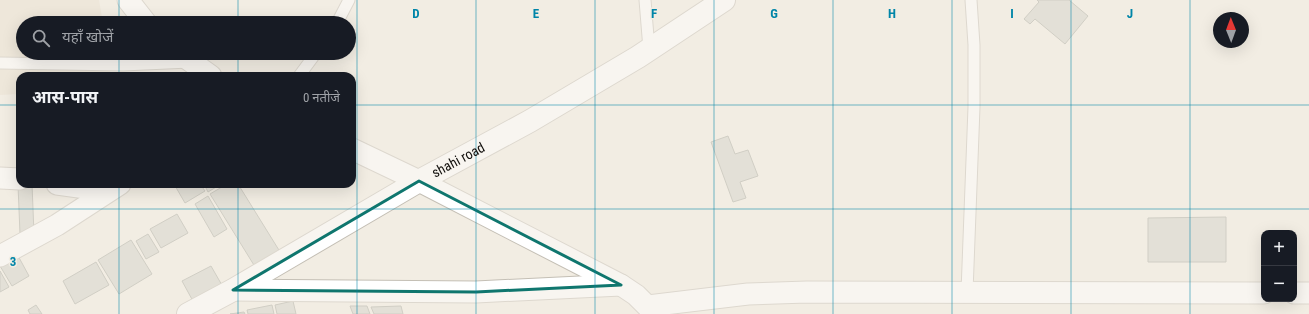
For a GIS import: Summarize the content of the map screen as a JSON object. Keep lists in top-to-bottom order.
{
  "streets": {
    "street": ["shahi road"]
  },
  "north": "top",
  "page": {
    "search": "यहाँ खोजें",
    "heading": ["आस-पास", "0 नतीजे"],
    "map_buttons": ["+", "−"]
  },
  "grid": {
    "columns": [
      "D",
      "E",
      "F",
      "G",
      "H",
      "I",
      "J"
    ],
    "rows": ["3"]
  }
}
